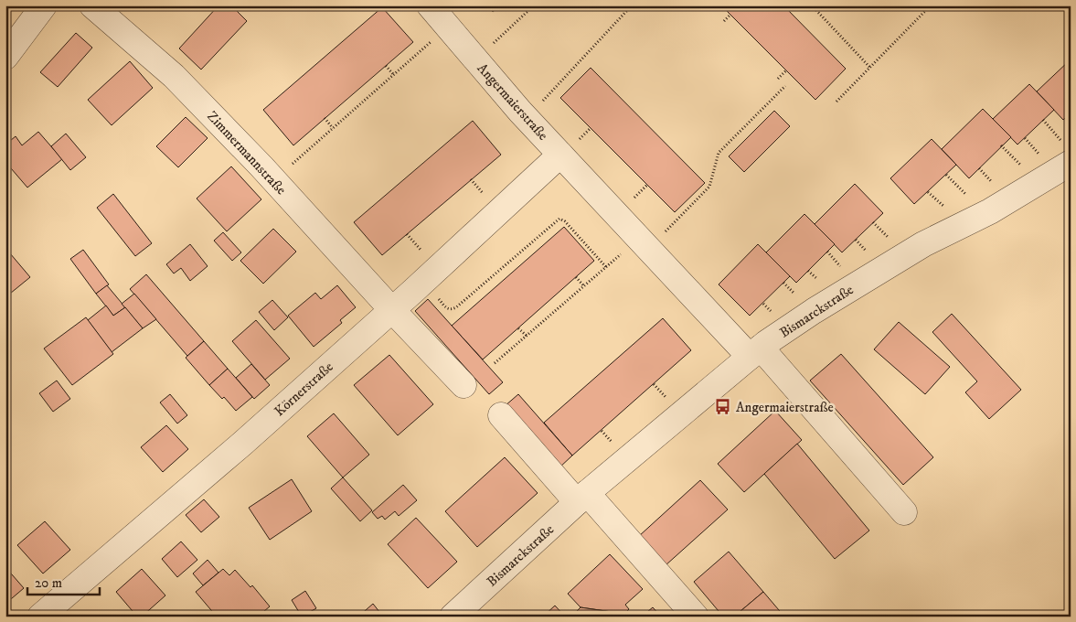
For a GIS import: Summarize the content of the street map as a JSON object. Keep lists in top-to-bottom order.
{
  "streets": {
    "street": [
      "Angermaierstraße",
      "Zimmermannstraße",
      "Bismarckstraße",
      "Körnerstraße"
    ]
  },
  "crossings": [
    ["Angermaierstraße", "Bismarckstraße"],
    ["Angermaierstraße", "Körnerstraße"],
    ["Zimmermannstraße", "Körnerstraße"]
  ],
  "places": {
    "bus stop": ["Angermaierstraße"]
  },
  "scale_bar": "20 m"
}
